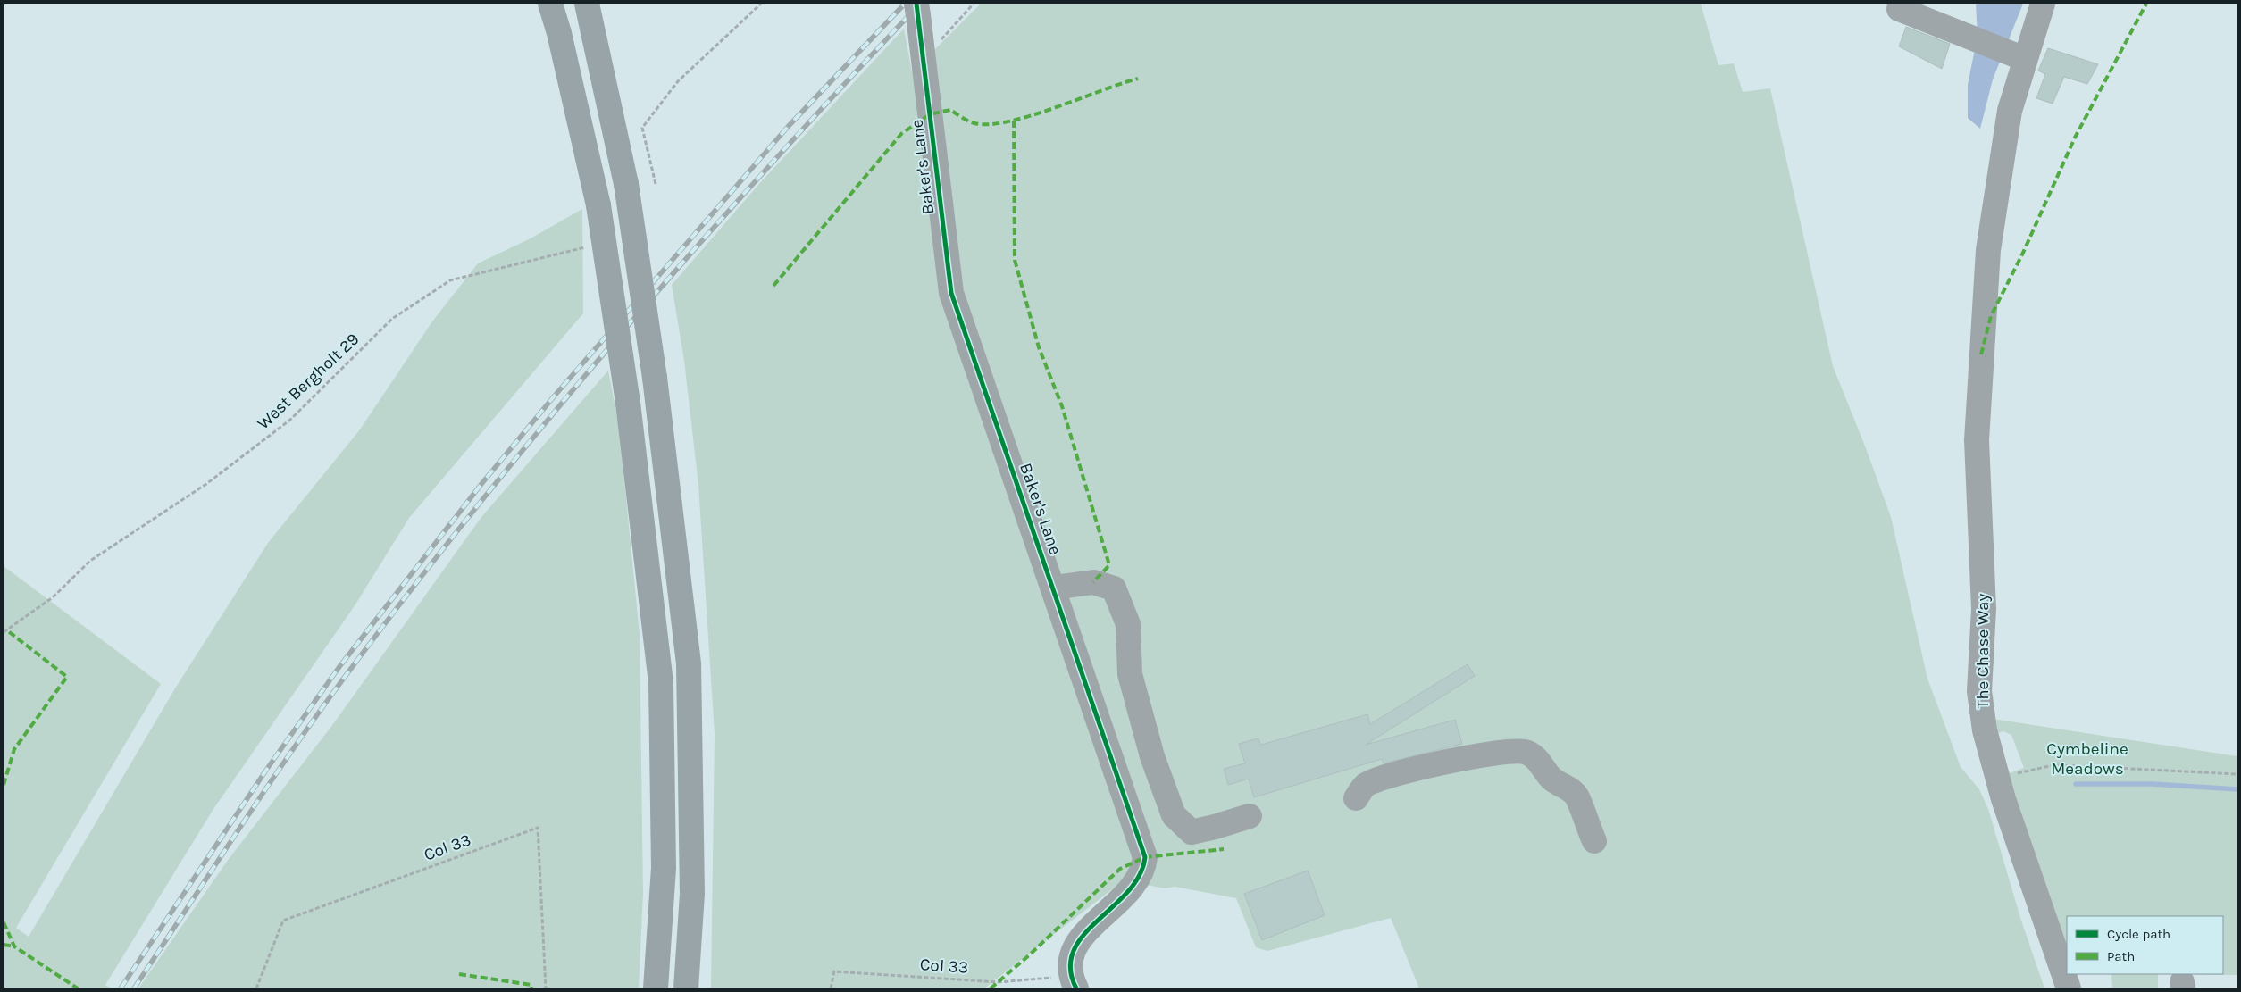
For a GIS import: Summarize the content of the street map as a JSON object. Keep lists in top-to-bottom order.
{
  "streets": {
    "street": ["Baker's Lane", "The Chase Way"],
    "path": ["West Bergholt 29", "Col 33"]
  },
  "crossings": [
    ["Baker's Lane", "Col 33"]
  ],
  "parks": ["Cymbeline Meadows"],
  "legend": ["Cycle path", "Path"]
}
